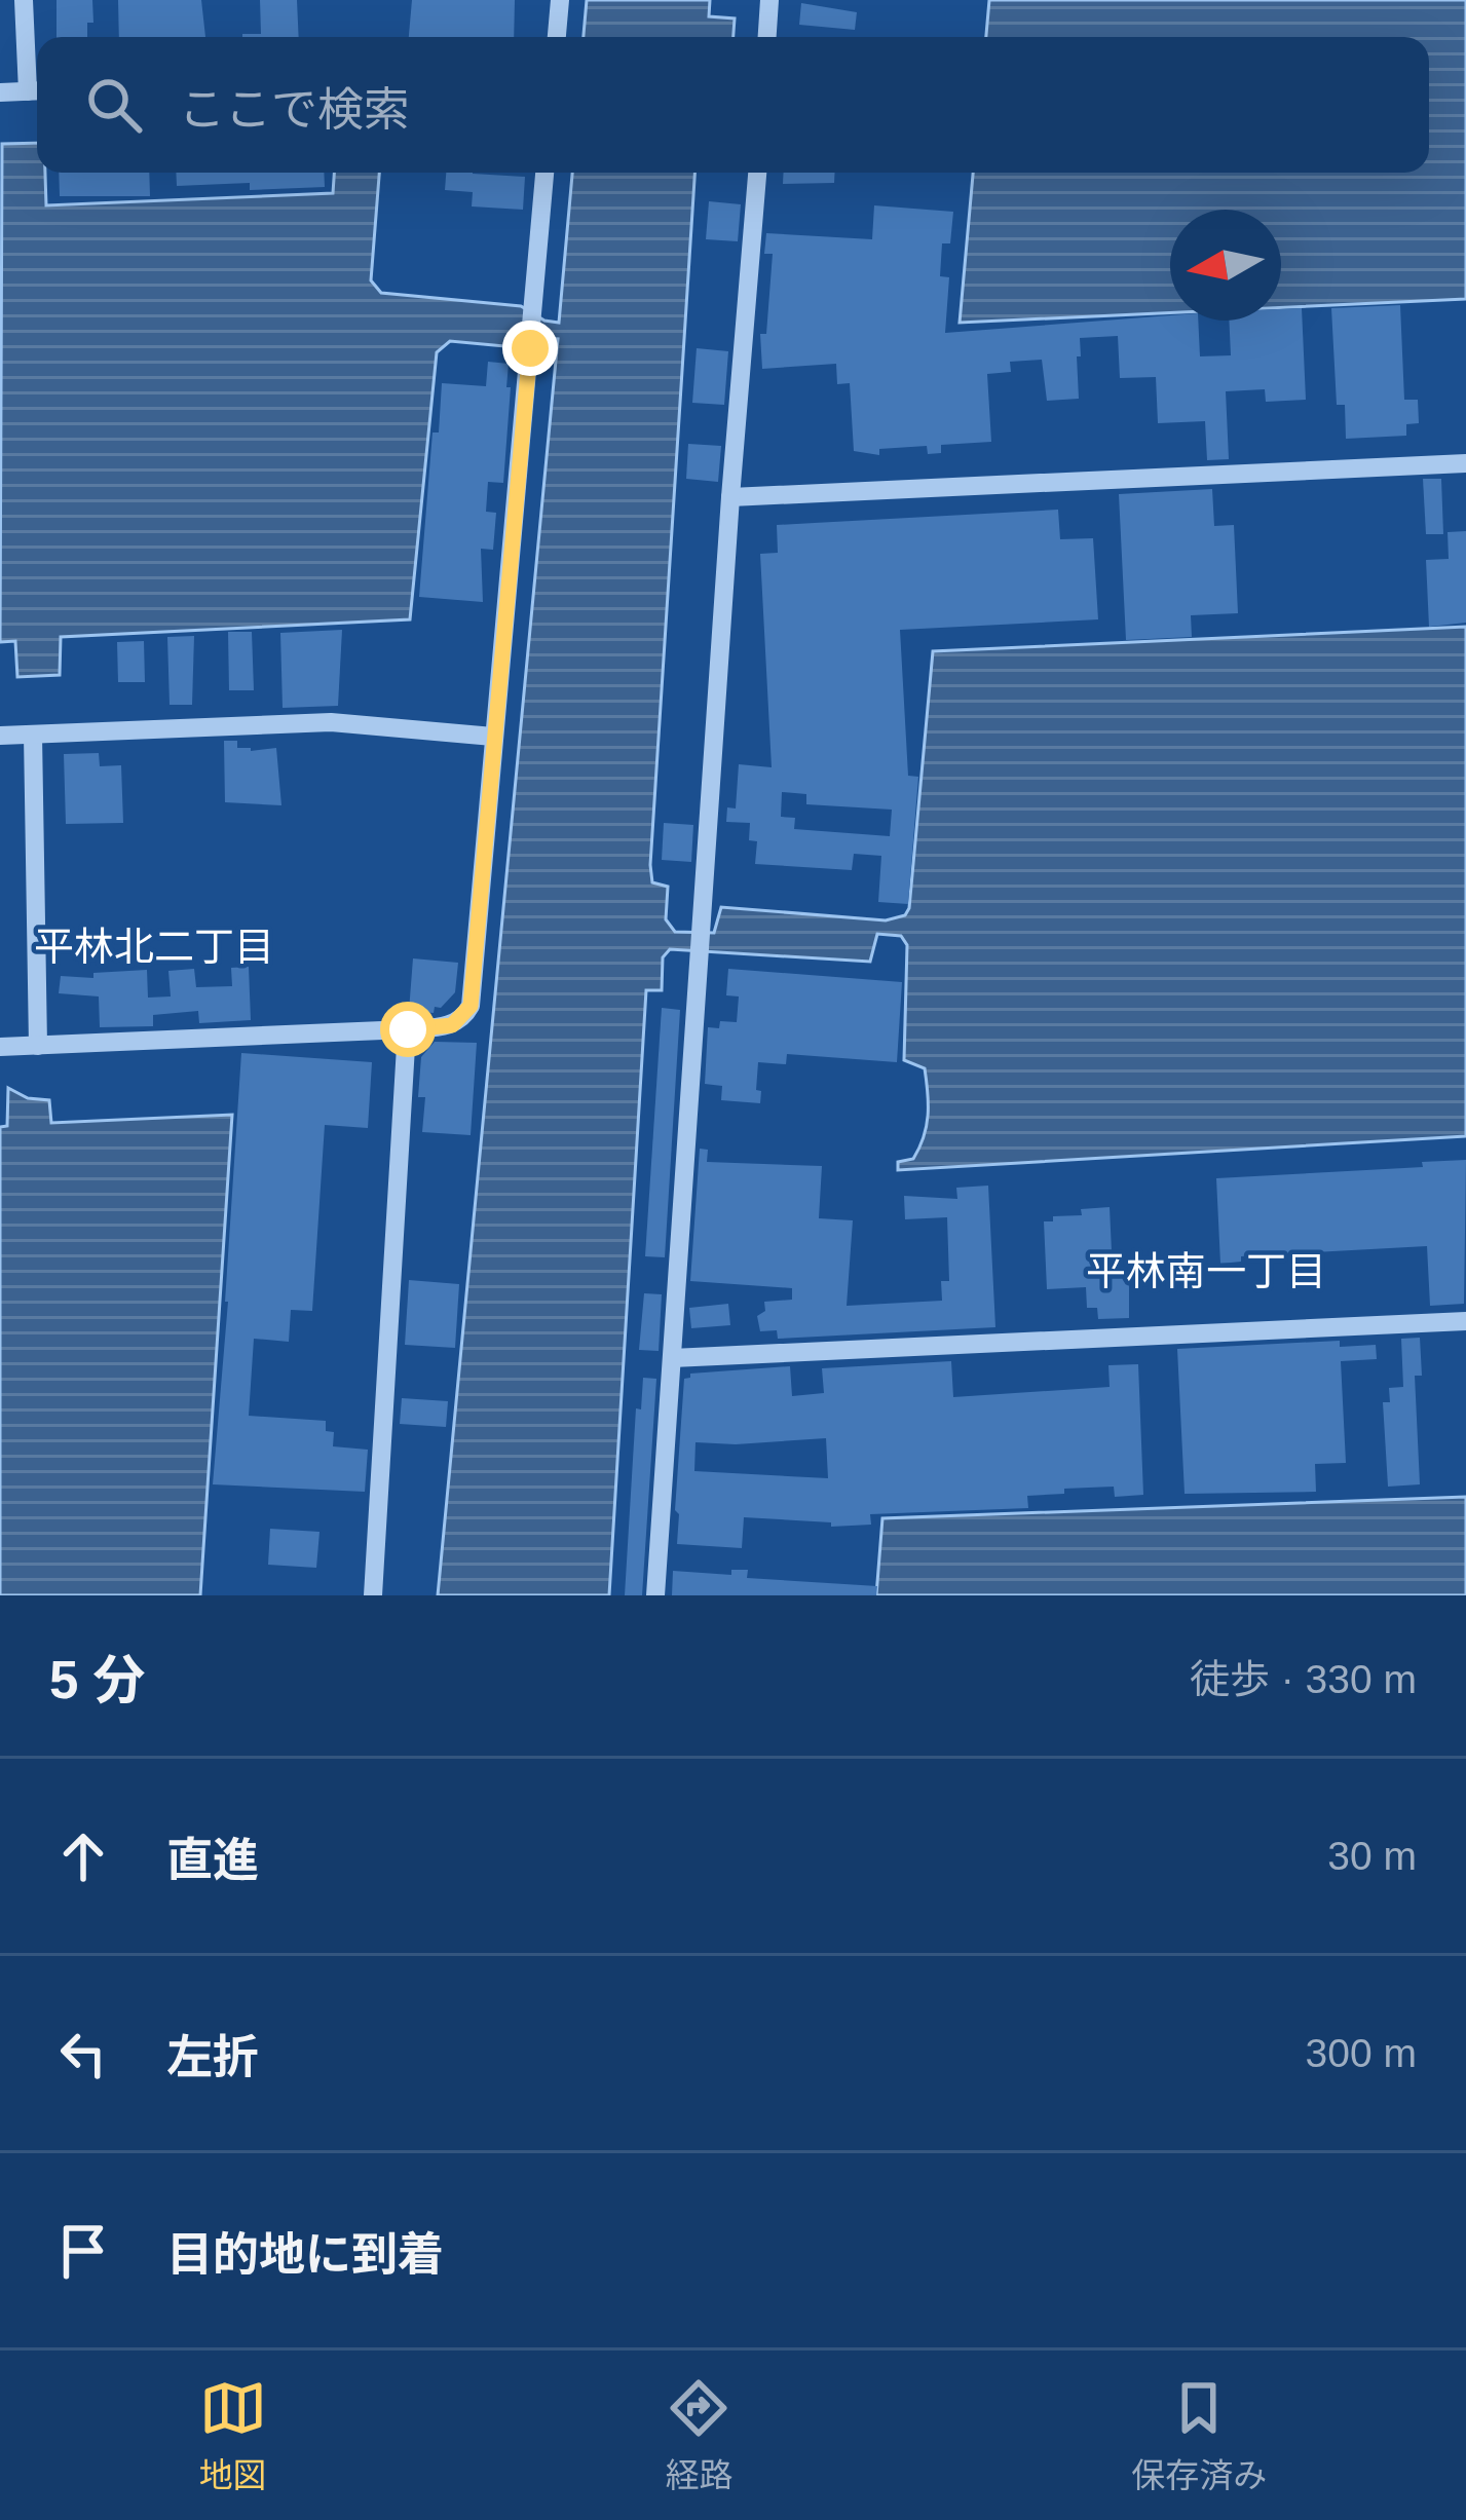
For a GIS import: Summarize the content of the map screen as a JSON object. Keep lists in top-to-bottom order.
{
  "districts": ["平林北二丁目", "平林南一丁目"],
  "north": "left",
  "page": {
    "search": "ここで検索",
    "heading": ["5 分", "徒歩 · 330 m"],
    "list": [
      ["直進", "30 m"],
      ["左折", "300 m"],
      "目的地に到着"
    ],
    "nav": ["地図", "経路", "保存済み"]
  }
}
